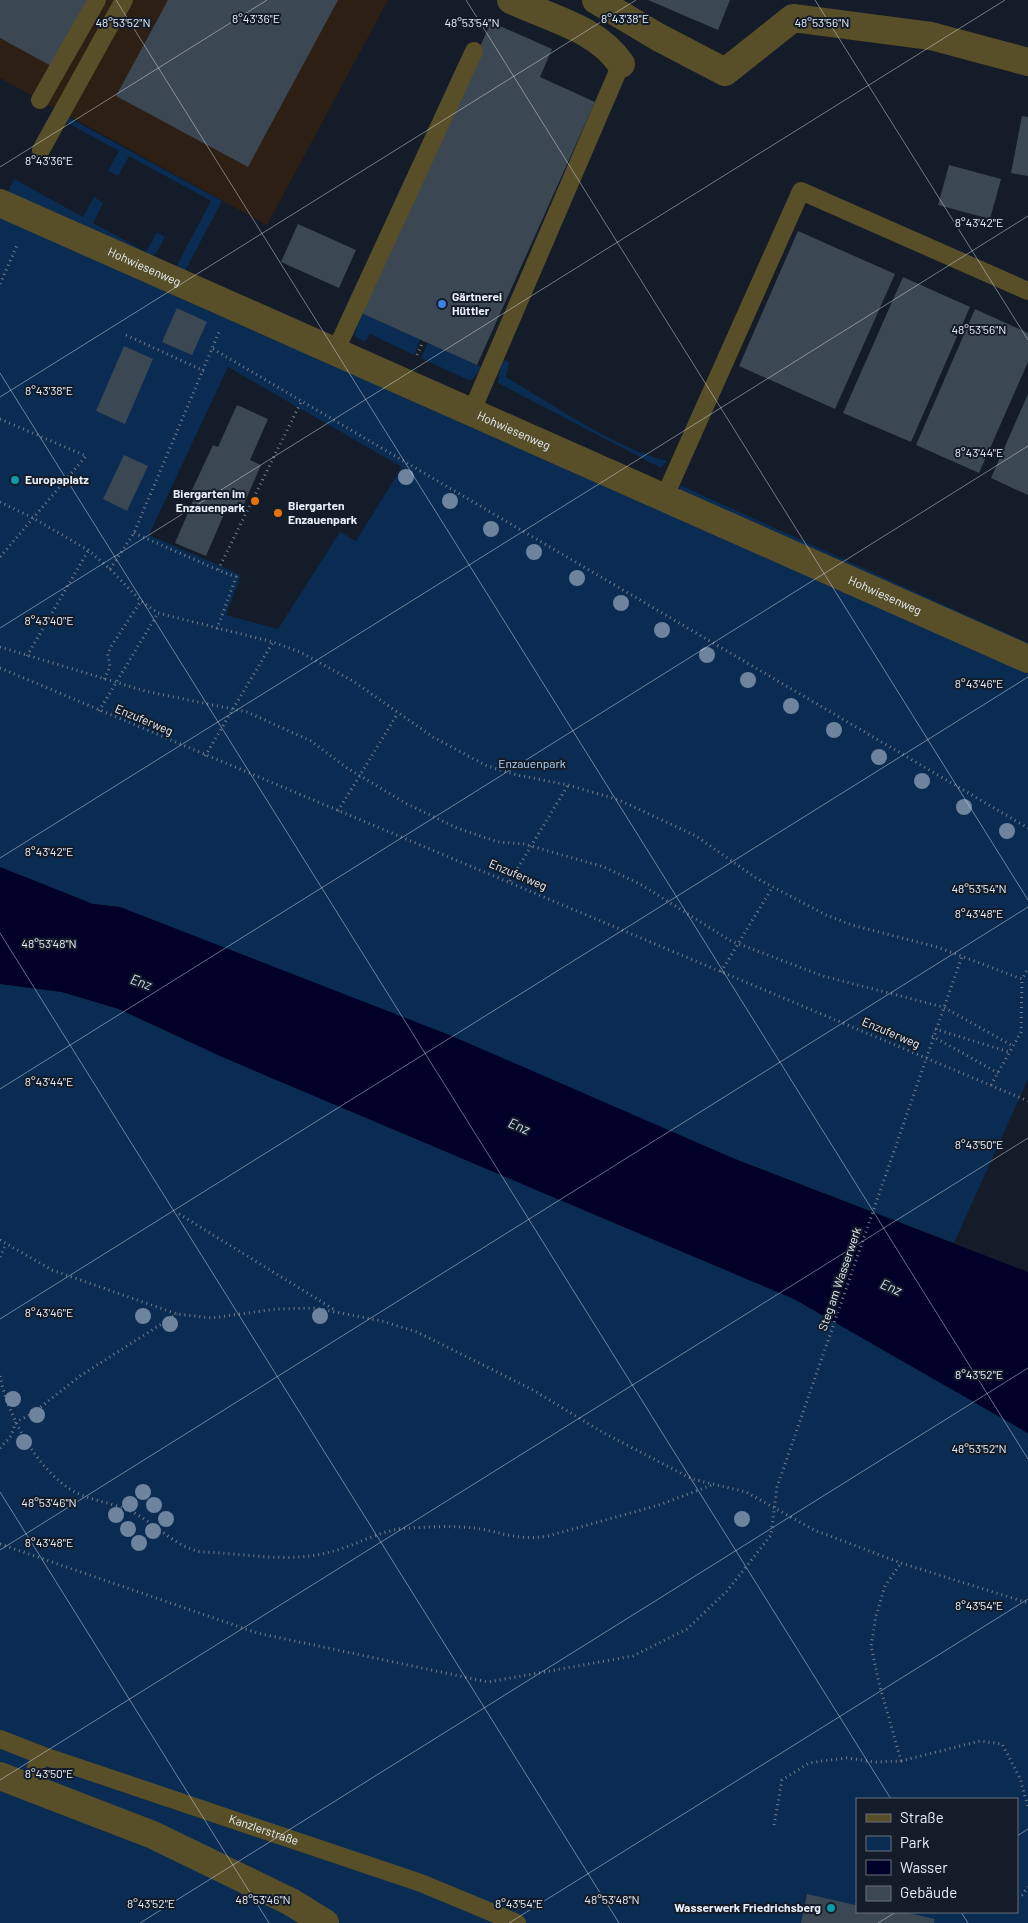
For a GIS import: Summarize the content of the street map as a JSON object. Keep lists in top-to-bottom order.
{
  "streets": {
    "street": ["Hohwiesenweg"],
    "lane": ["Kanzlerstraße"],
    "path": ["Enzuferweg", "Steg am Wasserwerk"]
  },
  "crossings": [
    ["Enzuferweg", "Steg am Wasserwerk"]
  ],
  "water": ["Enz"],
  "parks": ["Enzauenpark"],
  "places": [
    "Gärtnerei Hüttler",
    "Europaplatz",
    "Biergarten im Enzauenpark",
    "Biergarten Enzauenpark",
    "Wasserwerk Friedrichsberg"
  ],
  "legend": [
    "Straße",
    "Park",
    "Wasser",
    "Gebäude"
  ],
  "coordinates": [
    "8°43'38\"E",
    "8°43'36\"E",
    "48°53'52\"N",
    "48°53'54\"N",
    "48°53'56\"N",
    "8°43'42\"E",
    "8°43'44\"E",
    "8°43'40\"E",
    "8°43'46\"E",
    "8°43'48\"E",
    "48°53'48\"N",
    "8°43'50\"E",
    "8°43'52\"E",
    "48°53'46\"N",
    "8°43'54\"E"
  ]
}
